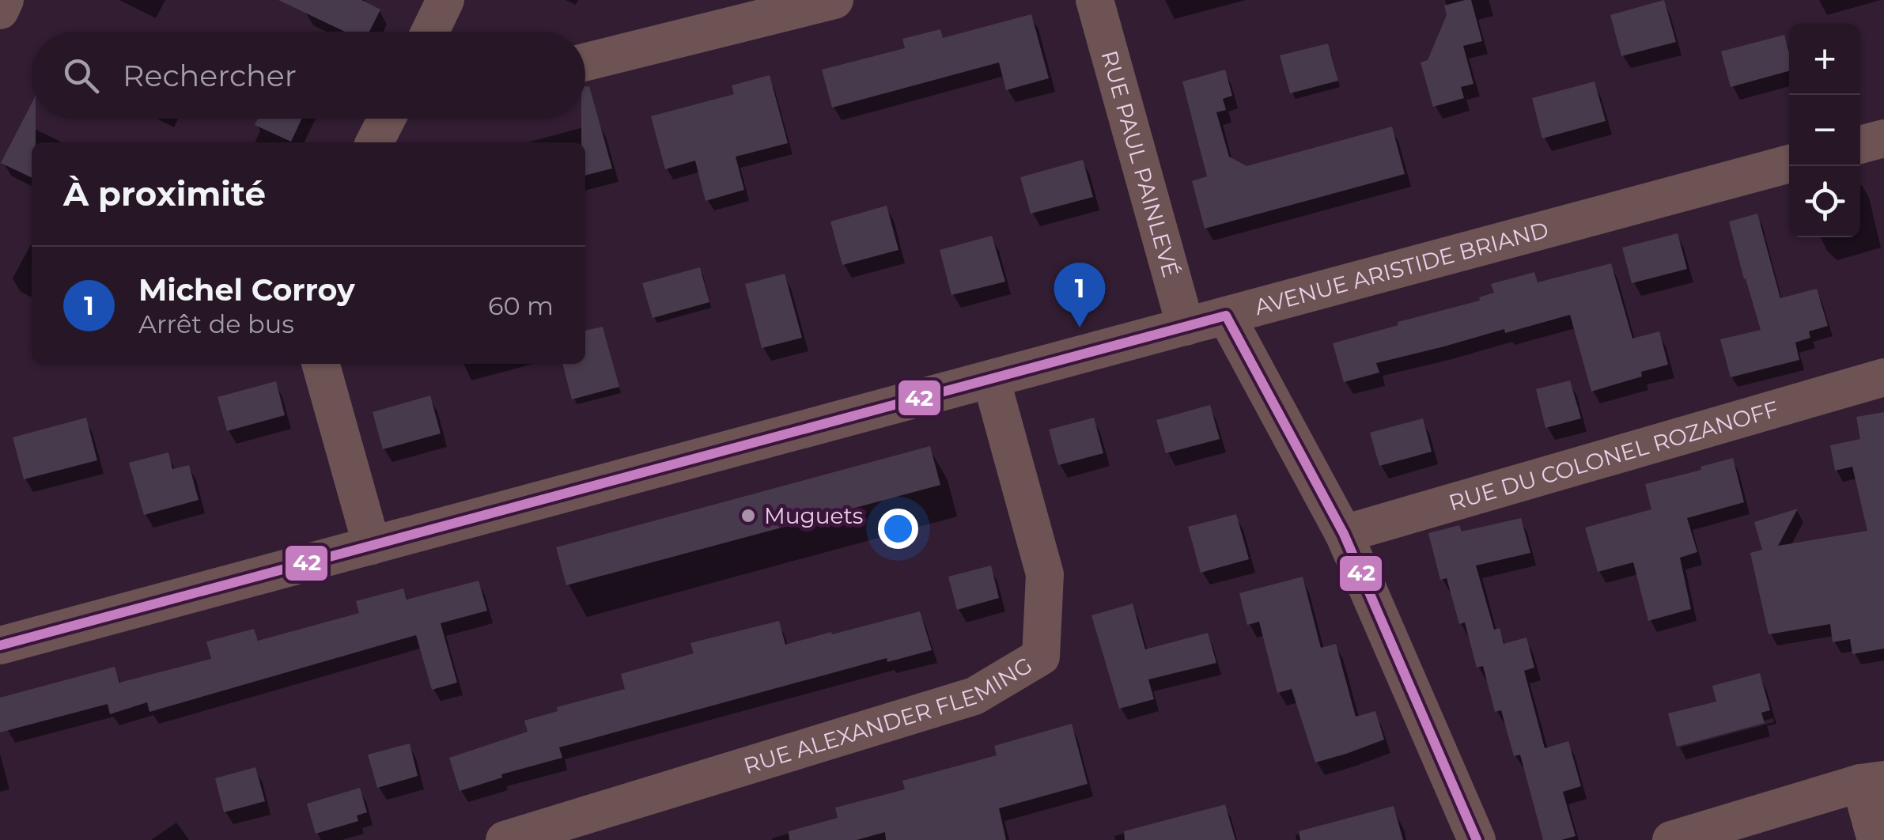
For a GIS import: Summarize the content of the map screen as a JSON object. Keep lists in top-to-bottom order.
{
  "streets": {
    "street": [
      "RUE PAUL PAINLEVÉ",
      "AVENUE ARISTIDE BRIAND",
      "RUE DU COLONEL ROZANOFF",
      "RUE ALEXANDER FLEMING"
    ]
  },
  "crossings": [
    ["RUE PAUL PAINLEVÉ", "AVENUE ARISTIDE BRIAND"],
    ["AVENUE ARISTIDE BRIAND", "RUE ALEXANDER FLEMING"]
  ],
  "places": ["Muguets"],
  "lines": ["transit line 42"],
  "page": {
    "map_buttons": ["+", "−"],
    "search": "Rechercher",
    "heading": "À proximité",
    "list": [
      {
        "mark": "1",
        "name": "Michel Corroy",
        "note": "Arrêt de bus",
        "value": "60 m"
      }
    ],
    "pins": "1"
  }
}
